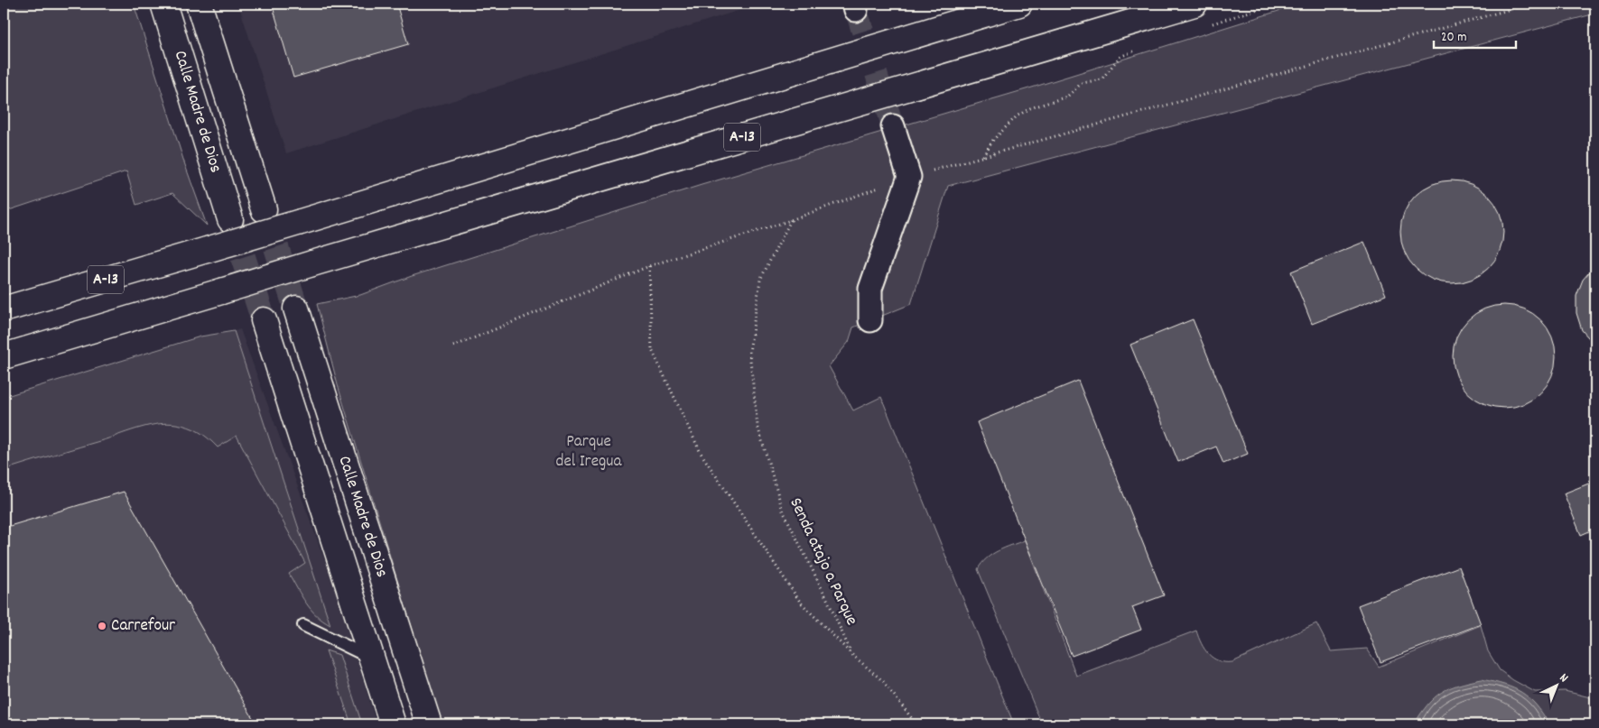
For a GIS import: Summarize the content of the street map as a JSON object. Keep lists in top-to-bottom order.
{
  "streets": {
    "main road": ["Calle Madre de Dios", "A-13"],
    "path": ["Senda atajo a Parque"]
  },
  "parks": ["Parque del Iregua"],
  "places": ["Carrefour"],
  "scale_bar": "20 m",
  "north": "top right"
}
